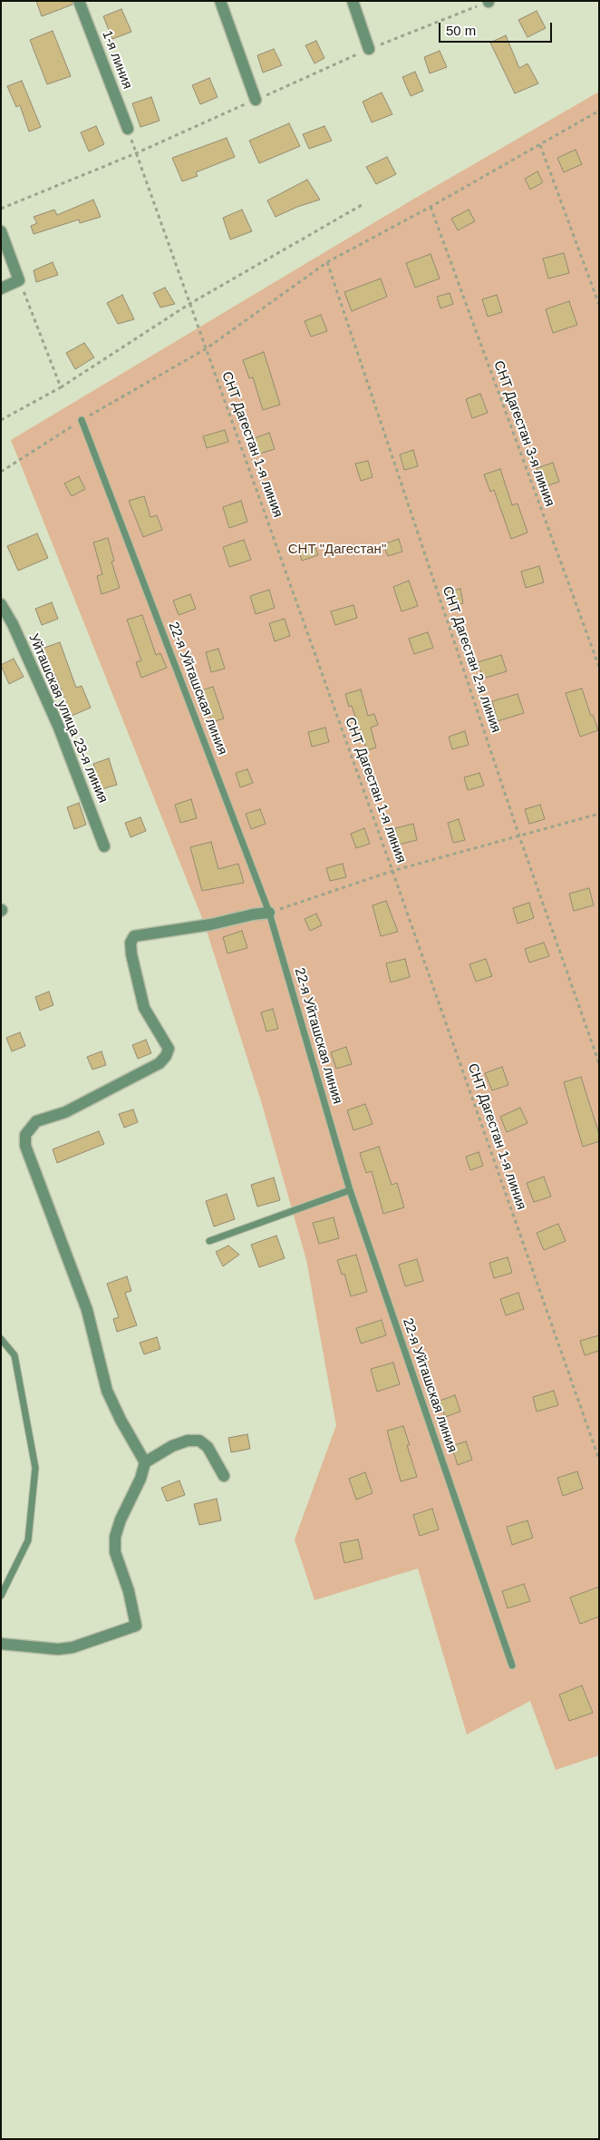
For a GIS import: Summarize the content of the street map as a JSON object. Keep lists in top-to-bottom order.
{
  "streets": {
    "street": ["1-я линия", "Уйташская улица 23-я линия"],
    "lane": ["22-я Уйташская линия"],
    "path": ["СНТ Дагестан 3-я линия", "СНТ Дагестан 1-я линия", "СНТ Дагестан 2-я линия"]
  },
  "crossings": [
    ["1-я линия", "СНТ Дагестан 1-я линия"]
  ],
  "parks": ["СНТ \"Дагестан\""],
  "scale_bar": "50 m"
}
